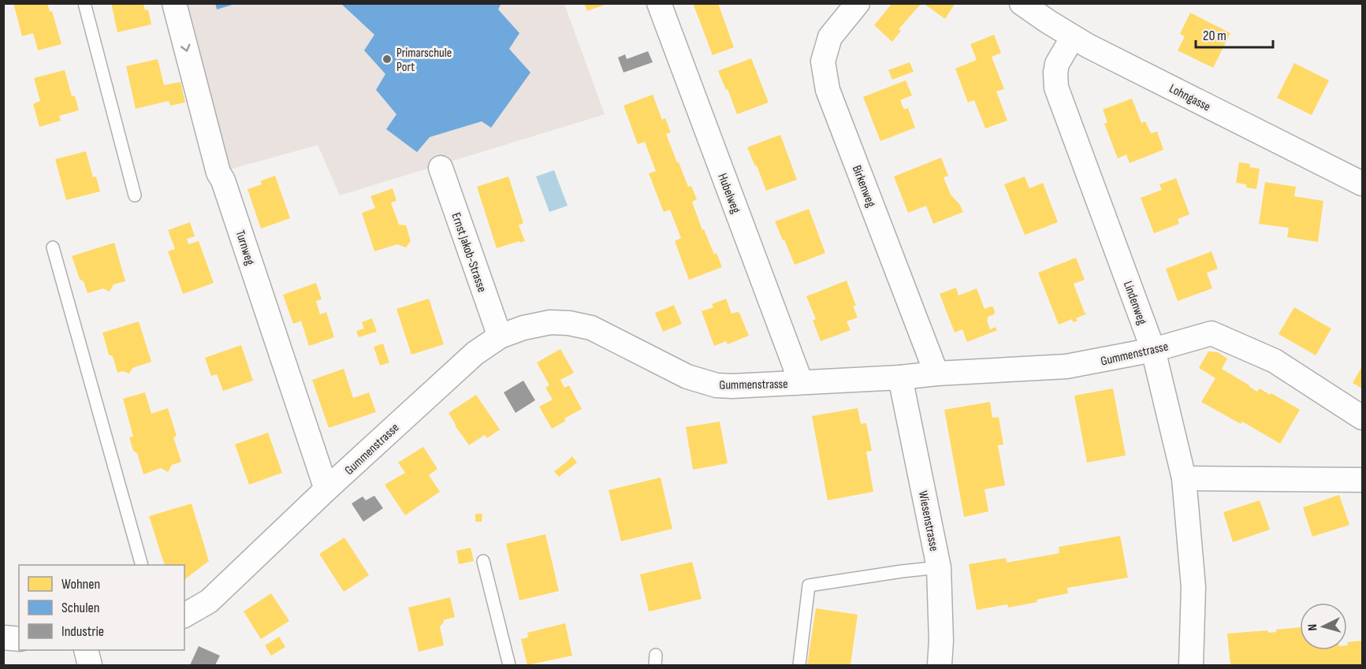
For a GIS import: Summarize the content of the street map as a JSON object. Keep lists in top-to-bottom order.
{
  "streets": {
    "street": [
      "Lohngasse",
      "Birkenweg",
      "Hubelweg",
      "Turnweg",
      "Ernst Jakob-Strasse",
      "Lindenweg",
      "Gummenstrasse",
      "Wiesenstrasse"
    ]
  },
  "crossings": [
    ["Lohngasse", "Lindenweg"],
    ["Birkenweg", "Gummenstrasse"],
    ["Hubelweg", "Gummenstrasse"],
    ["Turnweg", "Gummenstrasse"],
    ["Ernst Jakob-Strasse", "Gummenstrasse"],
    ["Lindenweg", "Gummenstrasse"],
    ["Gummenstrasse", "Wiesenstrasse"]
  ],
  "one_way": ["Turnweg"],
  "places": ["Primarschule Port"],
  "legend": ["Wohnen", "Schulen", "Industrie"],
  "scale_bar": "20 m",
  "north": "left"
}
